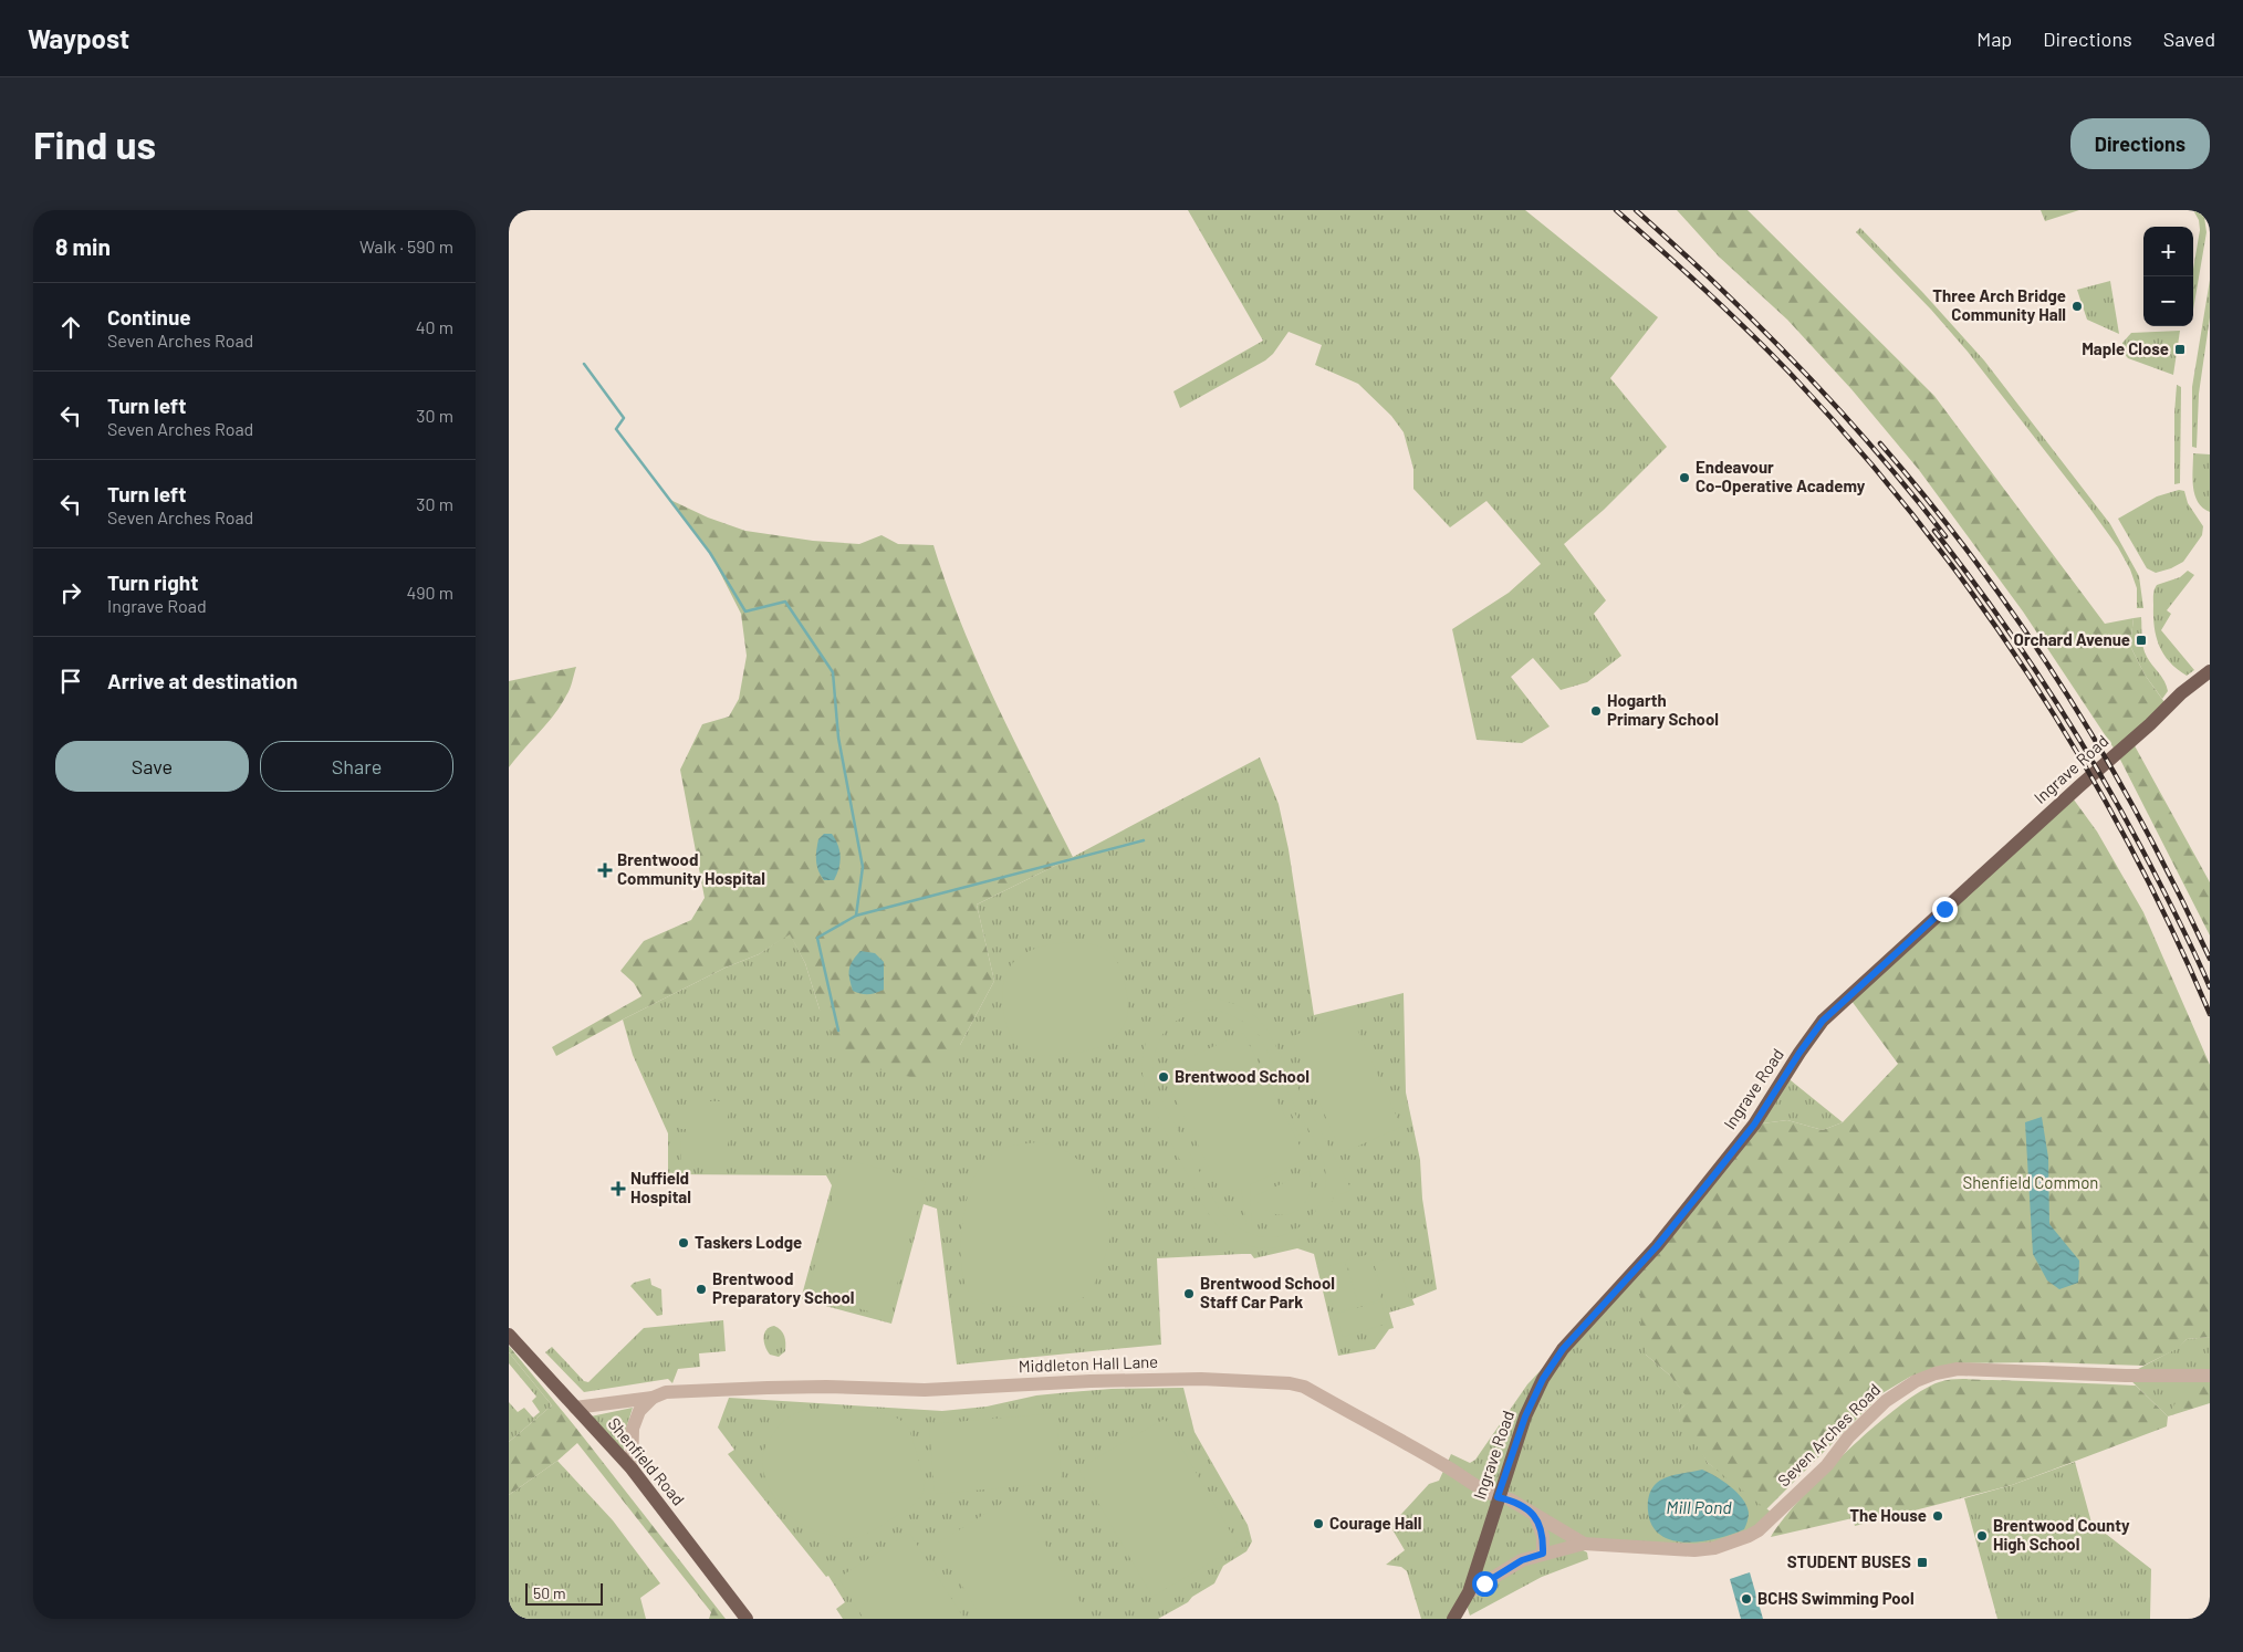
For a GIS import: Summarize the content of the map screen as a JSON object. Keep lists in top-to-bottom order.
{
  "streets": {
    "main road": ["Ingrave Road", "Shenfield Road"],
    "street": ["Middleton Hall Lane", "Seven Arches Road"]
  },
  "crossings": [
    ["Ingrave Road", "Middleton Hall Lane"],
    ["Ingrave Road", "Seven Arches Road"],
    ["Middleton Hall Lane", "Seven Arches Road"],
    ["Middleton Hall Lane", "Shenfield Road"]
  ],
  "water": ["Mill Pond"],
  "parks": ["Shenfield Common"],
  "places": {
    "other": [
      "Three Arch Bridge Community Hall",
      "Endeavour Co-Operative Academy",
      "Hogarth Primary School",
      "Brentwood School",
      "Taskers Lodge",
      "Brentwood Preparatory School",
      "Brentwood School Staff Car Park",
      "The House",
      "Courage Hall",
      "Brentwood County High School",
      "BCHS Swimming Pool"
    ],
    "transit": ["Maple Close", "Orchard Avenue", "STUDENT BUSES"],
    "health": ["Brentwood Community Hospital", "Nuffield Hospital"]
  },
  "scale_bar": "50 m",
  "page": {
    "header": "Waypost",
    "nav": ["Map", "Directions", "Saved"],
    "buttons": [
      "Directions",
      ["Save", "Share"]
    ],
    "title": "Find us",
    "heading": ["8 min", "Walk · 590 m"],
    "map_buttons": ["+", "−"],
    "list": [
      ["Continue", "Seven Arches Road", "40 m"],
      ["Turn left", "Seven Arches Road", "30 m"],
      ["Turn left", "Seven Arches Road", "30 m"],
      ["Turn right", "Ingrave Road", "490 m"],
      "Arrive at destination"
    ],
    "scale": "50 m"
  }
}
